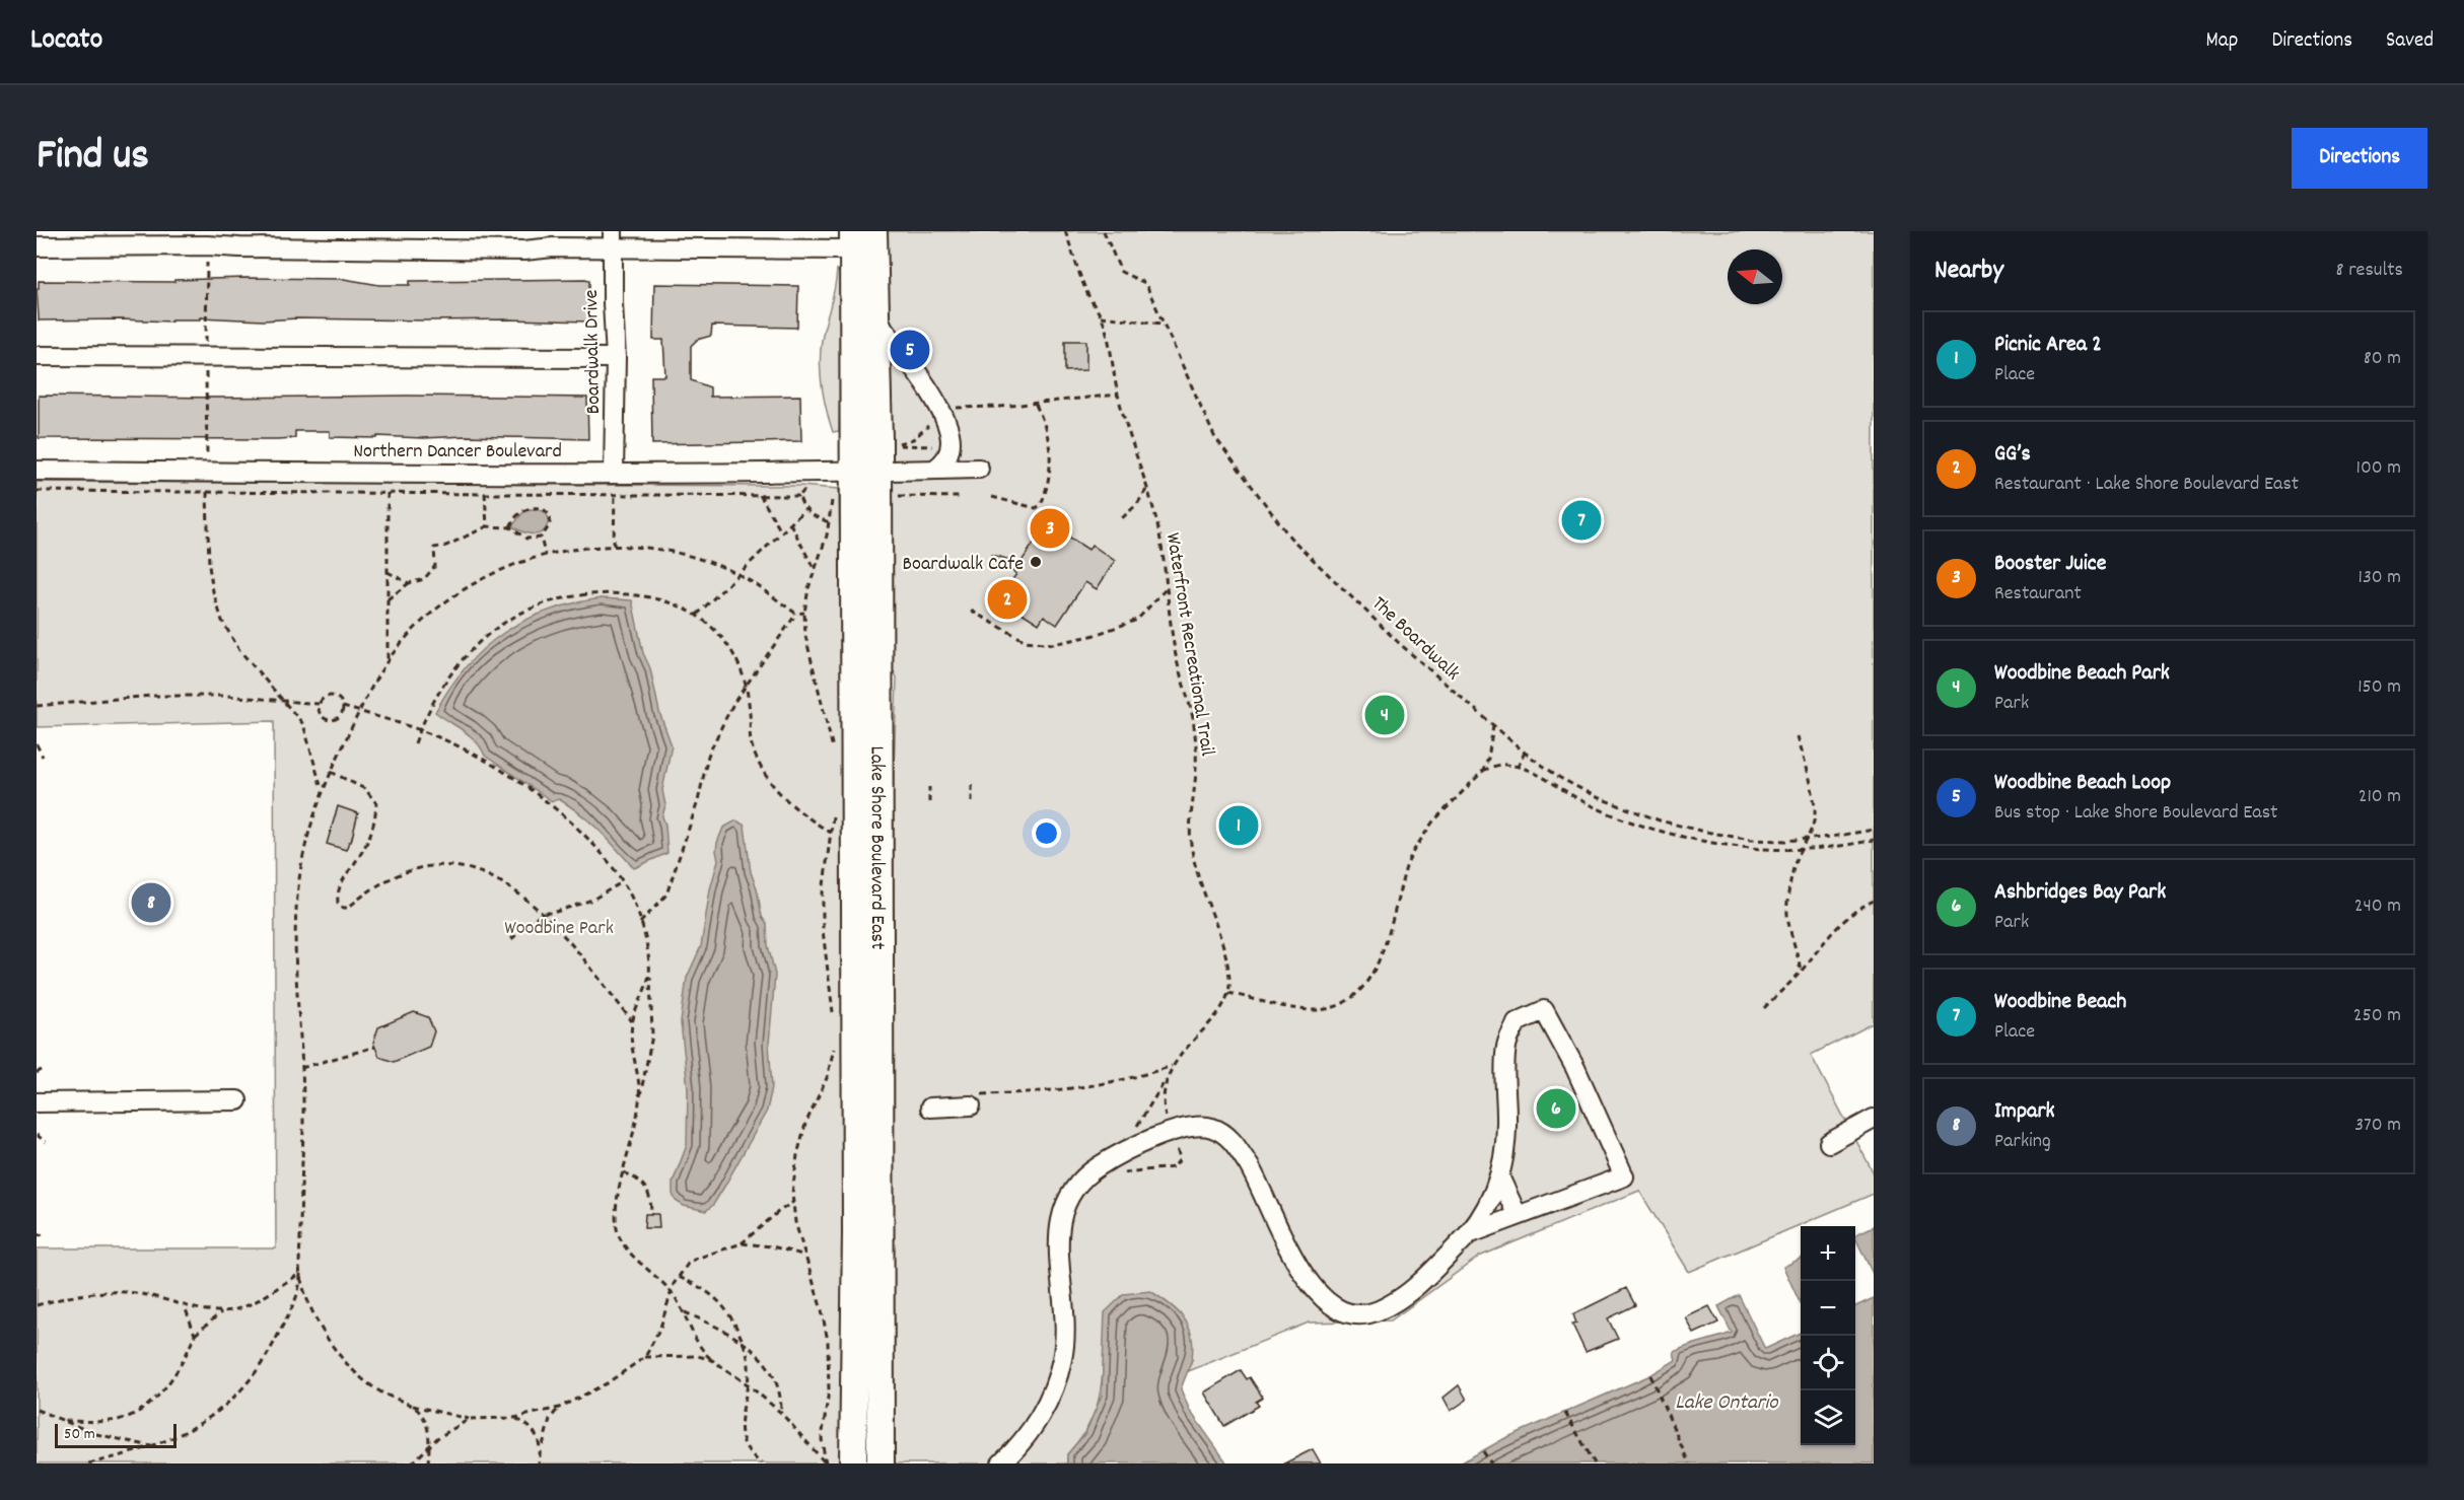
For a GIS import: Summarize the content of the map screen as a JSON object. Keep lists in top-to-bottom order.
{
  "streets": {
    "highway": ["Lake Shore Boulevard East"],
    "street": ["Boardwalk Drive", "Northern Dancer Boulevard"],
    "path": ["The Boardwalk", "Waterfront Recreational Trail"]
  },
  "crossings": [
    ["Boardwalk Drive", "Northern Dancer Boulevard"],
    ["Northern Dancer Boulevard", "Lake Shore Boulevard East"]
  ],
  "water": ["Lake Ontario"],
  "parks": ["Woodbine Park"],
  "places": ["Boardwalk Cafe"],
  "scale_bar": "50 m",
  "north": "left",
  "page": {
    "header": "Locato",
    "nav": ["Map", "Directions", "Saved"],
    "title": "Find us",
    "buttons": "Directions",
    "heading": ["Nearby", "8 results"],
    "list": [
      {
        "mark": "1",
        "name": "Picnic Area 2",
        "note": "Place",
        "value": "80 m"
      },
      {
        "mark": "2",
        "name": "GG’s",
        "note": "Restaurant · Lake Shore Boulevard East",
        "value": "100 m"
      },
      {
        "mark": "3",
        "name": "Booster Juice",
        "note": "Restaurant",
        "value": "130 m"
      },
      {
        "mark": "4",
        "name": "Woodbine Beach Park",
        "note": "Park",
        "value": "150 m"
      },
      {
        "mark": "5",
        "name": "Woodbine Beach Loop",
        "note": "Bus stop · Lake Shore Boulevard East",
        "value": "210 m"
      },
      {
        "mark": "6",
        "name": "Ashbridges Bay Park",
        "note": "Park",
        "value": "240 m"
      },
      {
        "mark": "7",
        "name": "Woodbine Beach",
        "note": "Place",
        "value": "250 m"
      },
      {
        "mark": "8",
        "name": "Impark",
        "note": "Parking",
        "value": "370 m"
      }
    ],
    "pins": [
      "5",
      "7",
      "3",
      "2",
      "4",
      "1",
      "8",
      "6"
    ],
    "map_buttons": ["+", "−"],
    "scale": "50 m"
  }
}
